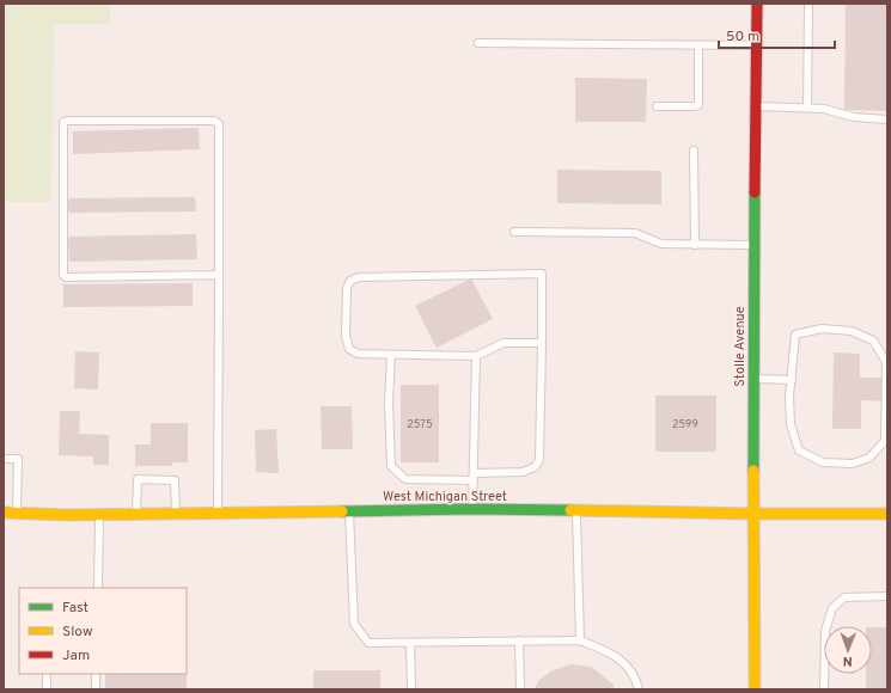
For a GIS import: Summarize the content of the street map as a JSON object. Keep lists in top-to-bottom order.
{
  "streets": {
    "main road": ["Stolle Avenue", "West Michigan Street"]
  },
  "crossings": [
    ["Stolle Avenue", "West Michigan Street"]
  ],
  "house_numbers": ["2575", "2599"],
  "legend": ["Fast", "Slow", "Jam"],
  "scale_bar": "50 m",
  "north": "bottom"
}
